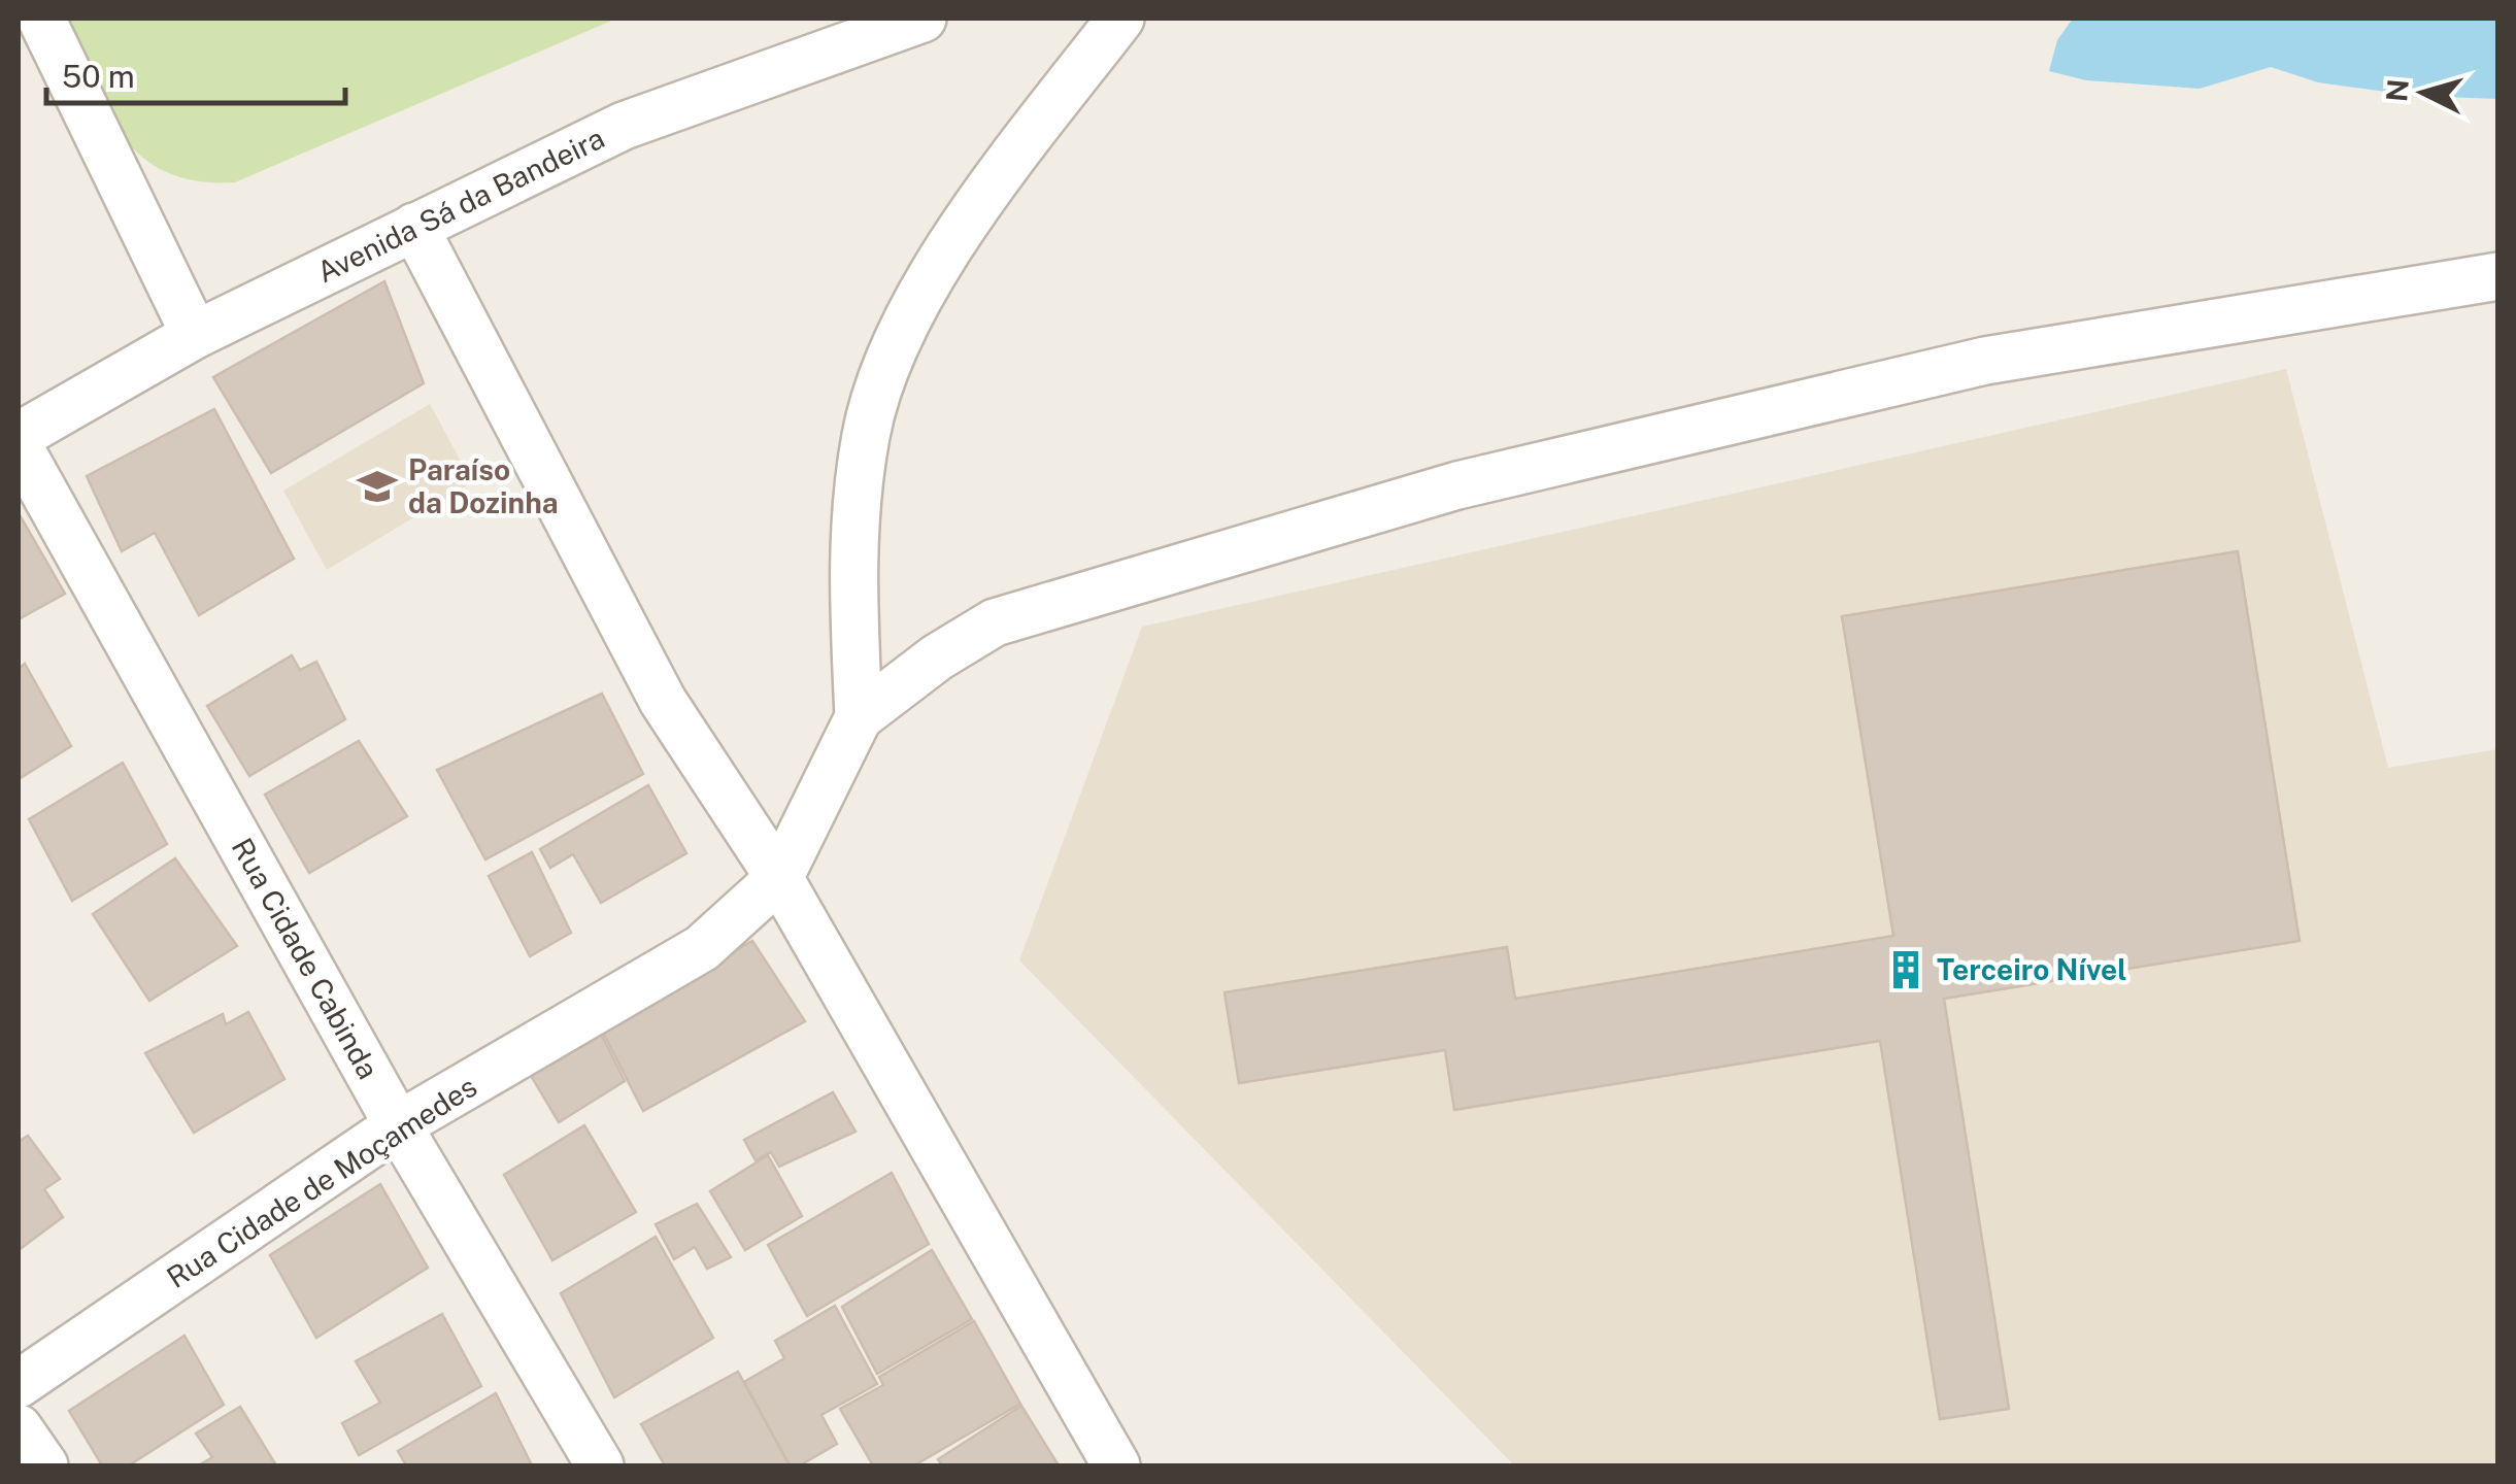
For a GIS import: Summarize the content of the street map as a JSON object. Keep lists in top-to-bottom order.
{
  "streets": {
    "street": ["Avenida Sá da Bandeira", "Rua Cidade Cabinda", "Rua Cidade de Moçamedes"]
  },
  "crossings": [
    ["Rua Cidade Cabinda", "Rua Cidade de Moçamedes"]
  ],
  "places": {
    "school or university": ["Paraíso da Dozinha"],
    "building": ["Terceiro Nível"]
  },
  "scale_bar": "50 m",
  "north": "left"
}
